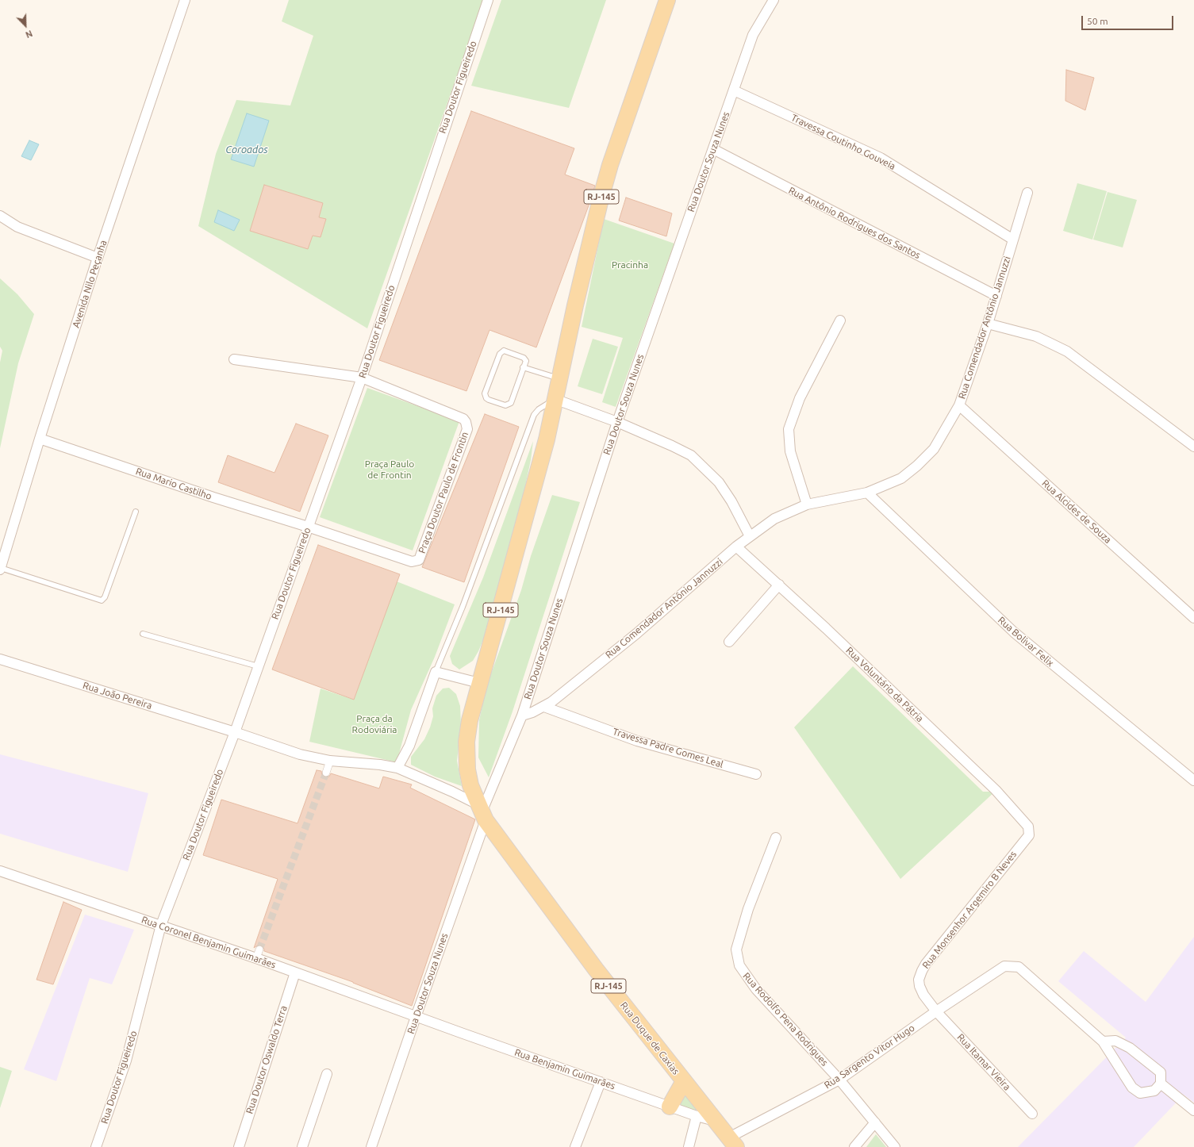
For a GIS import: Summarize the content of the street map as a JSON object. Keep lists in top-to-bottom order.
{
  "streets": {
    "main road": ["RJ-145", "Rua Duque de Caxias"],
    "street": [
      "Rua Doutor Figueiredo",
      "Travessa Coutinho Gouveia",
      "Rua Doutor Souza Nunes",
      "Rua Antônio Rodrigues dos Santos",
      "Avenida Nilo Peçanha",
      "Rua Comendador Antônio Jannuzzi",
      "Rua Mario Castilho",
      "Praça Doutor Paulo de Frontin",
      "Rua Alcides de Souza",
      "Rua Bolivar Felix",
      "Rua Voluntário da Pátria",
      "Rua João Pereira",
      "Travessa Padre Gomes Leal",
      "Rua Monsenhor Argemiro B Neves",
      "Rua Coronel Benjamin Guimarães",
      "Rua Rodolfo Pena Rodrigues",
      "Rua Sargento Vitor Hugo",
      "Rua Doutor Oswaldo Terra",
      "Rua Itamar Vieira",
      "Rua Benjamin Guimarães"
    ]
  },
  "crossings": [
    ["Rua Doutor Figueiredo", "Rua Mario Castilho"],
    ["Rua Doutor Figueiredo", "Praça Doutor Paulo de Frontin"],
    ["Rua Doutor Figueiredo", "Rua João Pereira"],
    ["Rua Doutor Figueiredo", "Rua Coronel Benjamin Guimarães"],
    ["Travessa Coutinho Gouveia", "Rua Doutor Souza Nunes"],
    ["Travessa Coutinho Gouveia", "Rua Comendador Antônio Jannuzzi"],
    ["Rua Doutor Souza Nunes", "RJ-145"],
    ["Rua Doutor Souza Nunes", "Rua Antônio Rodrigues dos Santos"],
    ["Rua Doutor Souza Nunes", "Rua Comendador Antônio Jannuzzi"],
    ["Rua Doutor Souza Nunes", "Rua João Pereira"],
    ["Rua Doutor Souza Nunes", "Rua Coronel Benjamin Guimarães"],
    ["Rua Doutor Souza Nunes", "Rua Duque de Caxias"],
    ["Rua Doutor Souza Nunes", "Rua Benjamin Guimarães"],
    ["RJ-145", "Rua João Pereira"],
    ["RJ-145", "Rua Duque de Caxias"],
    ["Rua Antônio Rodrigues dos Santos", "Rua Comendador Antônio Jannuzzi"],
    ["Avenida Nilo Peçanha", "Rua Mario Castilho"],
    ["Rua Comendador Antônio Jannuzzi", "Rua Alcides de Souza"],
    ["Rua Comendador Antônio Jannuzzi", "Rua Bolivar Felix"],
    ["Rua Comendador Antônio Jannuzzi", "Rua Voluntário da Pátria"],
    ["Rua Comendador Antônio Jannuzzi", "Travessa Padre Gomes Leal"],
    ["Rua Mario Castilho", "Praça Doutor Paulo de Frontin"],
    ["Rua Voluntário da Pátria", "Rua Monsenhor Argemiro B Neves"],
    ["Rua João Pereira", "Rua Duque de Caxias"],
    ["Rua Monsenhor Argemiro B Neves", "Rua Sargento Vitor Hugo"],
    ["Rua Monsenhor Argemiro B Neves", "Rua Itamar Vieira"],
    ["Rua Coronel Benjamin Guimarães", "Rua Doutor Oswaldo Terra"],
    ["Rua Coronel Benjamin Guimarães", "Rua Benjamin Guimarães"],
    ["Rua Rodolfo Pena Rodrigues", "Rua Sargento Vitor Hugo"],
    ["Rua Duque de Caxias", "Rua Sargento Vitor Hugo"],
    ["Rua Duque de Caxias", "Rua Benjamin Guimarães"],
    ["Rua Sargento Vitor Hugo", "Rua Itamar Vieira"]
  ],
  "water": ["Coroados"],
  "parks": ["Pracinha", "Praça Paulo de Frontin", "Praça da Rodoviária"],
  "scale_bar": "50 m",
  "north": "bottom right"
}
